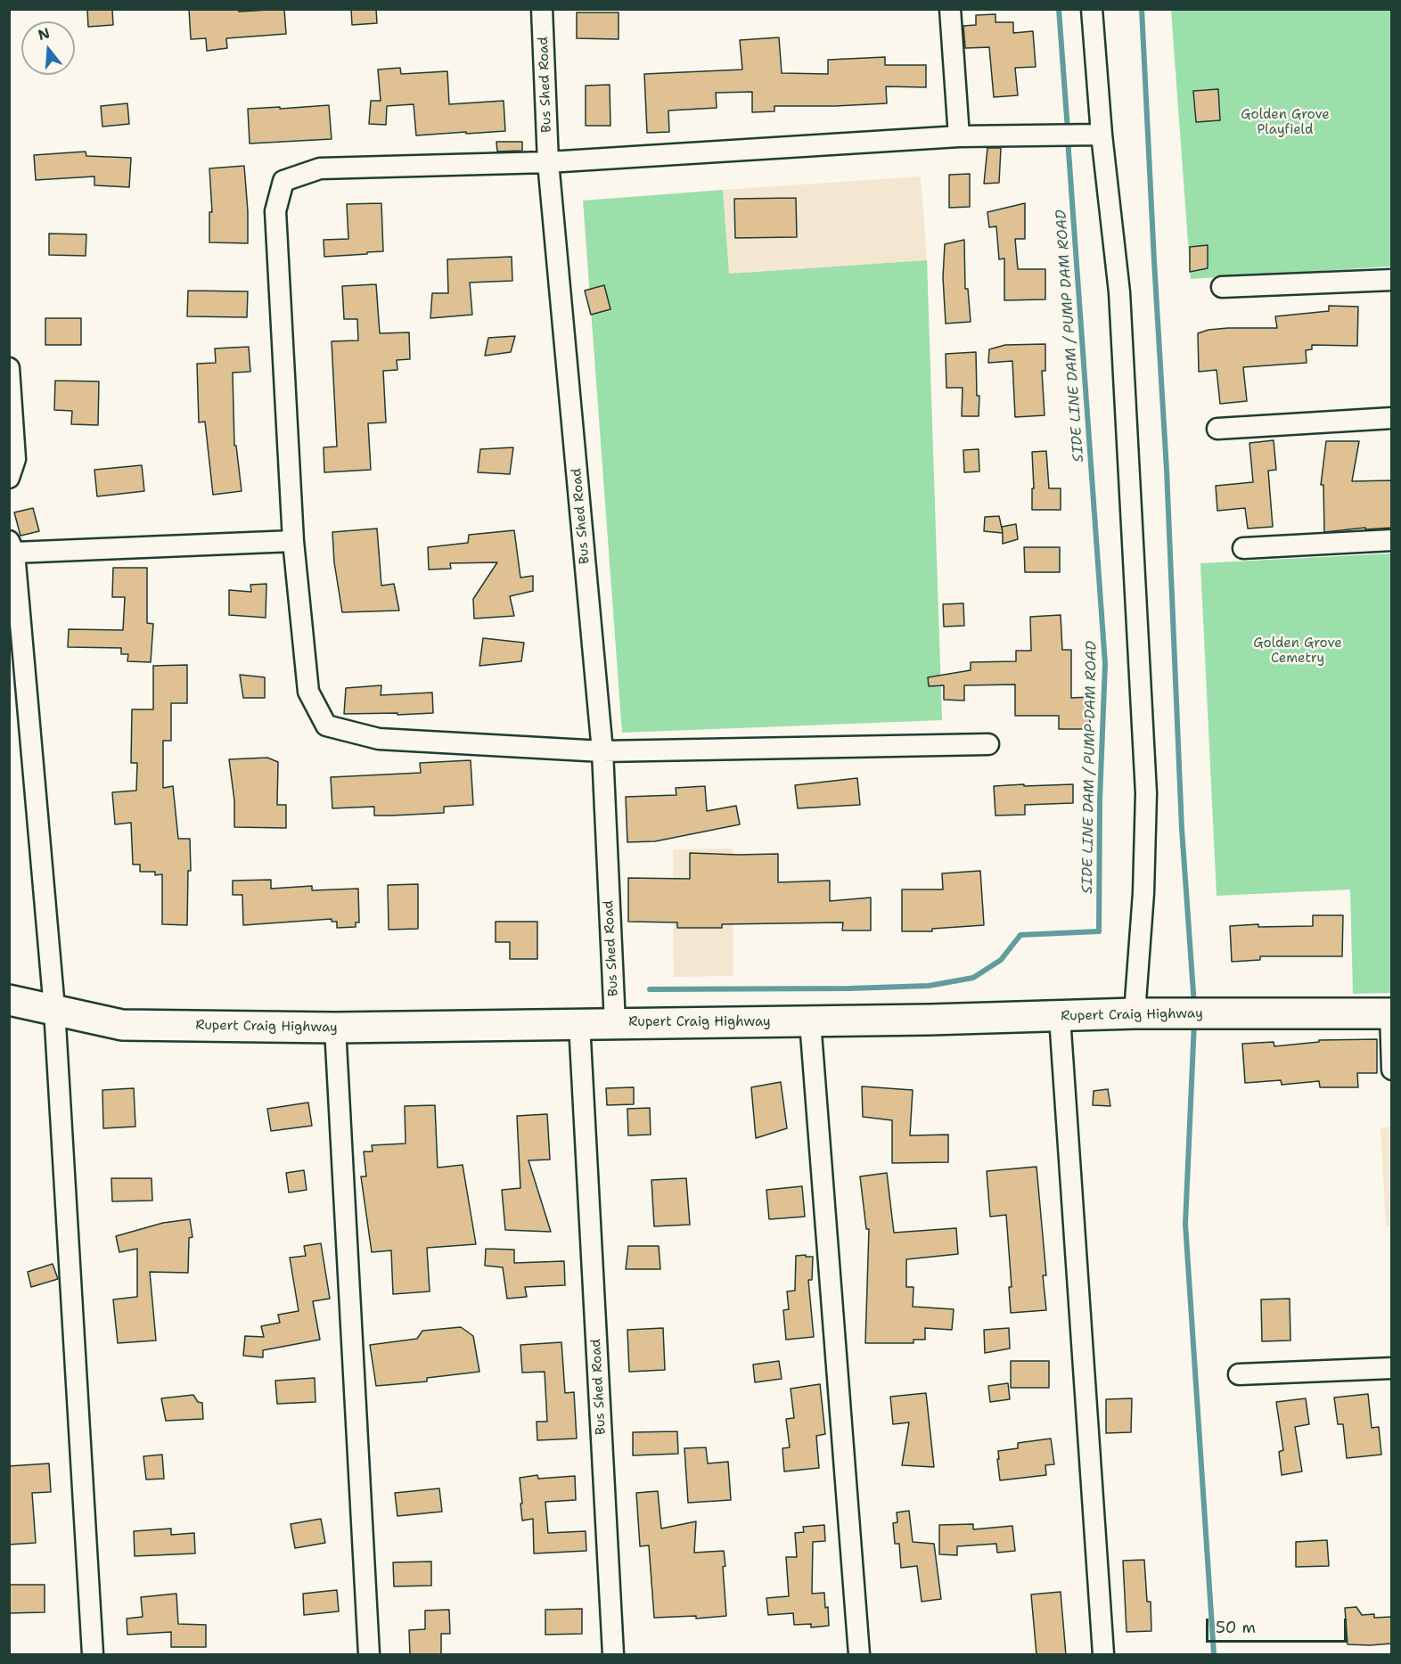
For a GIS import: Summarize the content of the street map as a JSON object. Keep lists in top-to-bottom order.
{
  "streets": {
    "main road": ["Rupert Craig Highway"],
    "street": ["Bus Shed Road"]
  },
  "crossings": [
    ["Bus Shed Road", "Rupert Craig Highway"]
  ],
  "water": ["SIDE LINE DAM / PUMP DAM ROAD"],
  "parks": ["Golden Grove Playfield", "Golden Grove Cemetry"],
  "scale_bar": "50 m",
  "north": "top"
}
